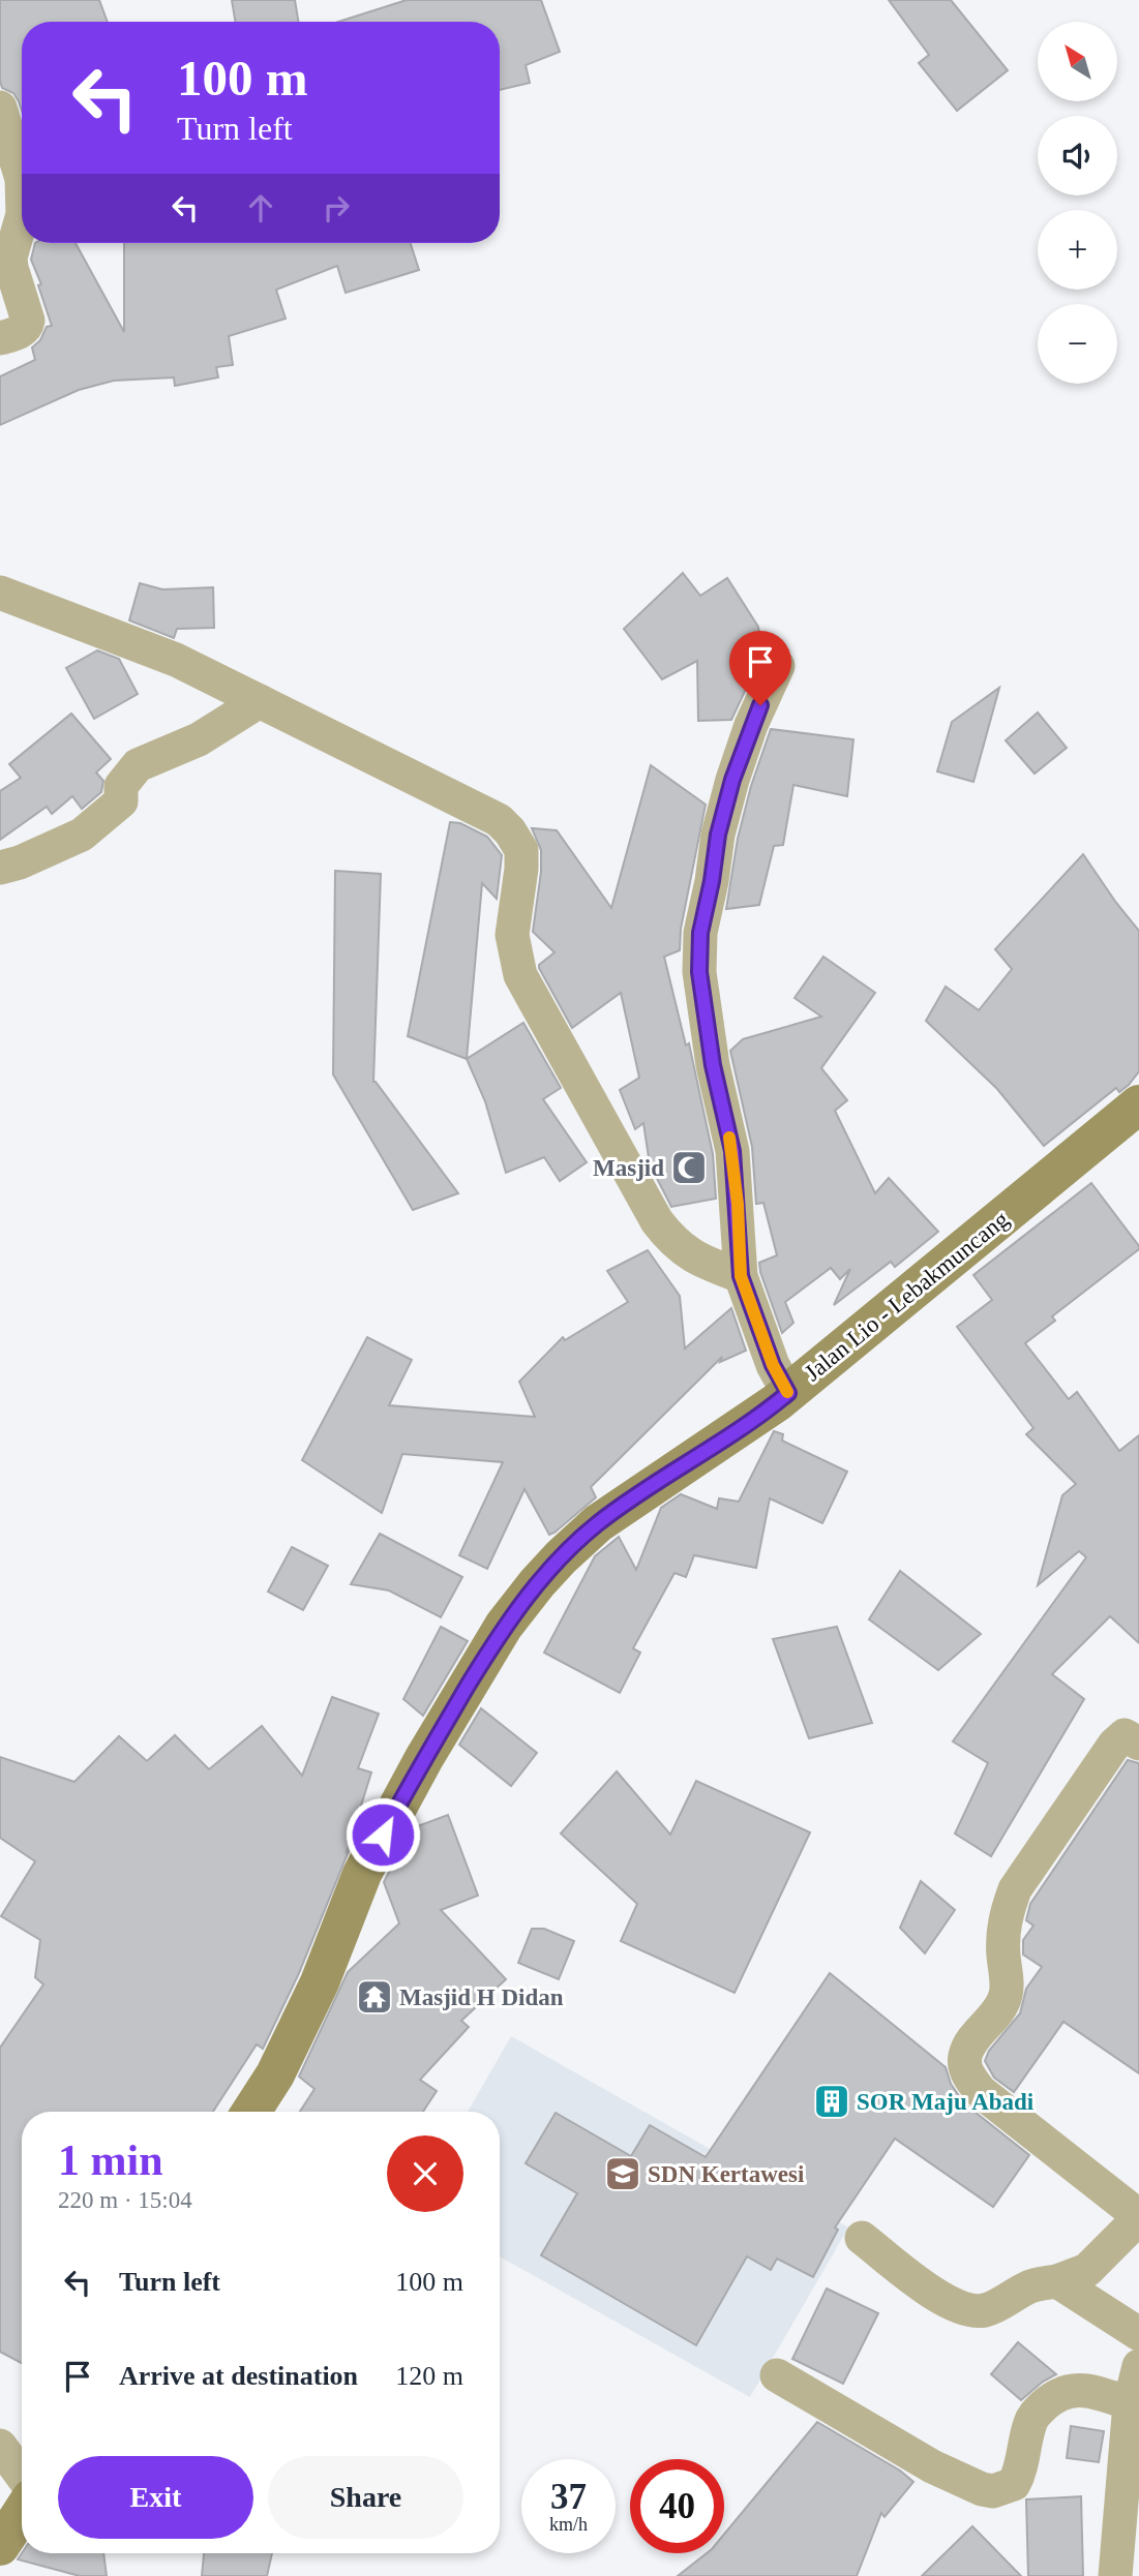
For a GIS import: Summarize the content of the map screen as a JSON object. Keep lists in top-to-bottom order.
{
  "streets": {
    "street": ["Jalan Lio - Lebakmuncang"]
  },
  "places": {
    "mosque": ["Masjid"],
    "temple": ["Masjid H Didan"],
    "building": ["SOR Maju Abadi"],
    "school or university": ["SDN Kertawesi"]
  },
  "north": "top left",
  "page": {
    "map_buttons": ["+", "−"],
    "turn": ["100 m", "Turn left"],
    "heading": ["1 min", "220 m · 15:04"],
    "list": [
      {
        "name": "Turn left",
        "value": "100 m"
      },
      {
        "name": "Arrive at destination",
        "value": "120 m"
      }
    ],
    "buttons": ["Exit", "Share"],
    "speed": "37 km/h",
    "limit": "40"
  }
}
